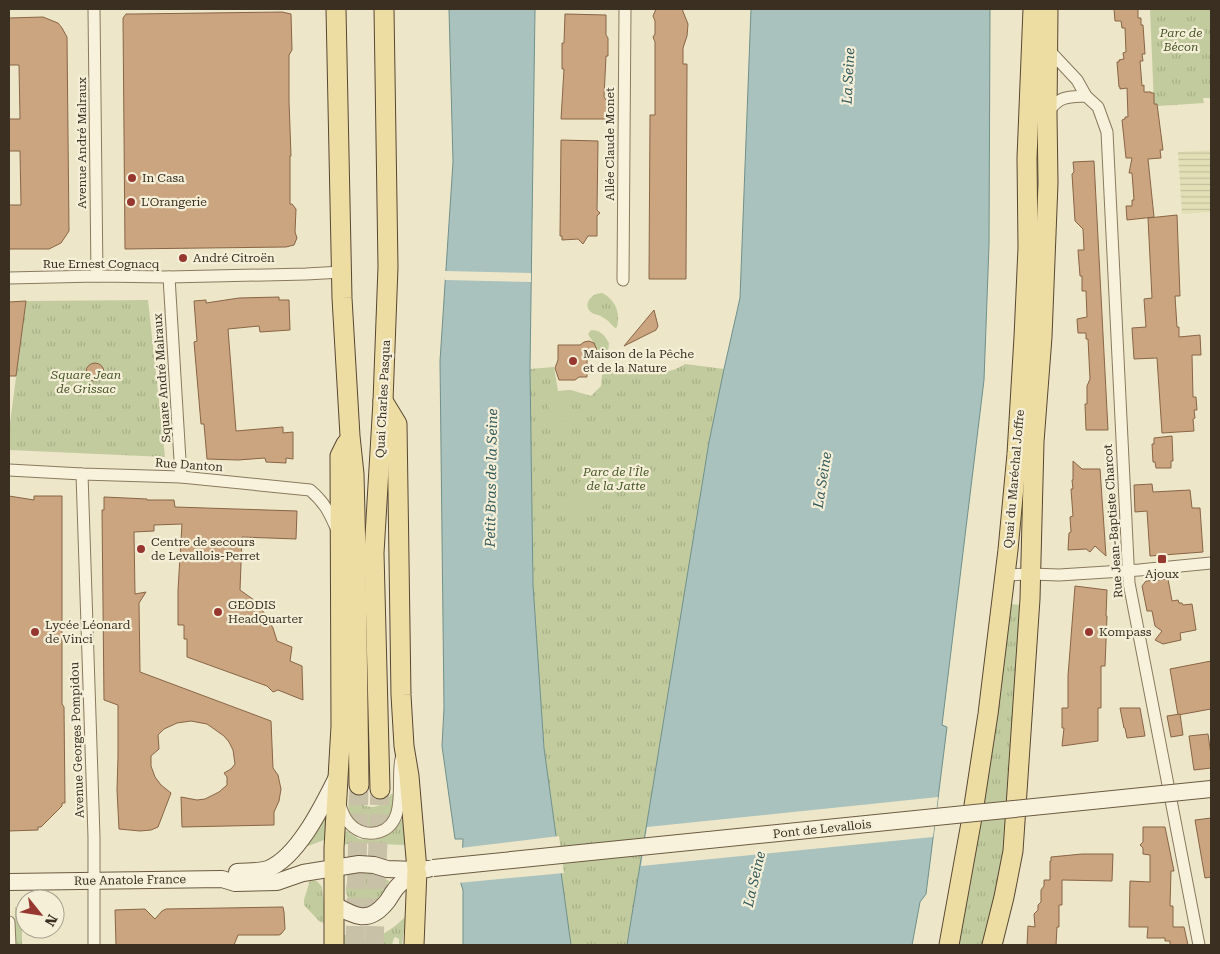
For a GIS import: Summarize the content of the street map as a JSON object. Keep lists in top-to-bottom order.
{
  "streets": {
    "main road": [
      "Quai Charles Pasqua",
      "Quai du Maréchal Joffre",
      "Pont de Levallois",
      "Rue Anatole France"
    ],
    "street": [
      "Avenue André Malraux",
      "Allée Claude Monet",
      "Rue Ernest Cognacq",
      "Square André Malraux",
      "Rue Danton",
      "Rue Jean-Baptiste Charcot",
      "Avenue Georges Pompidou"
    ]
  },
  "crossings": [
    ["Avenue André Malraux", "Rue Ernest Cognacq"],
    ["Rue Ernest Cognacq", "Square André Malraux"],
    ["Square André Malraux", "Rue Danton"],
    ["Rue Danton", "Avenue Georges Pompidou"],
    ["Quai du Maréchal Joffre", "Rue Jean-Baptiste Charcot"],
    ["Avenue Georges Pompidou", "Rue Anatole France"],
    ["Pont de Levallois", "Rue Anatole France"]
  ],
  "water": ["La Seine", "Petit Bras de la Seine"],
  "parks": ["Parc de Bécon", "Square Jean de Grissac", "Parc de l'Île de la Jatte"],
  "places": {
    "other": [
      "In Casa",
      "L'Orangerie",
      "André Citroën",
      "Maison de la Pêche et de la Nature",
      "Centre de secours de Levallois-Perret",
      "GEODIS HeadQuarter",
      "Lycée Léonard de Vinci",
      "Kompass"
    ],
    "transit": ["Ajoux"]
  },
  "north": "bottom right"
}
